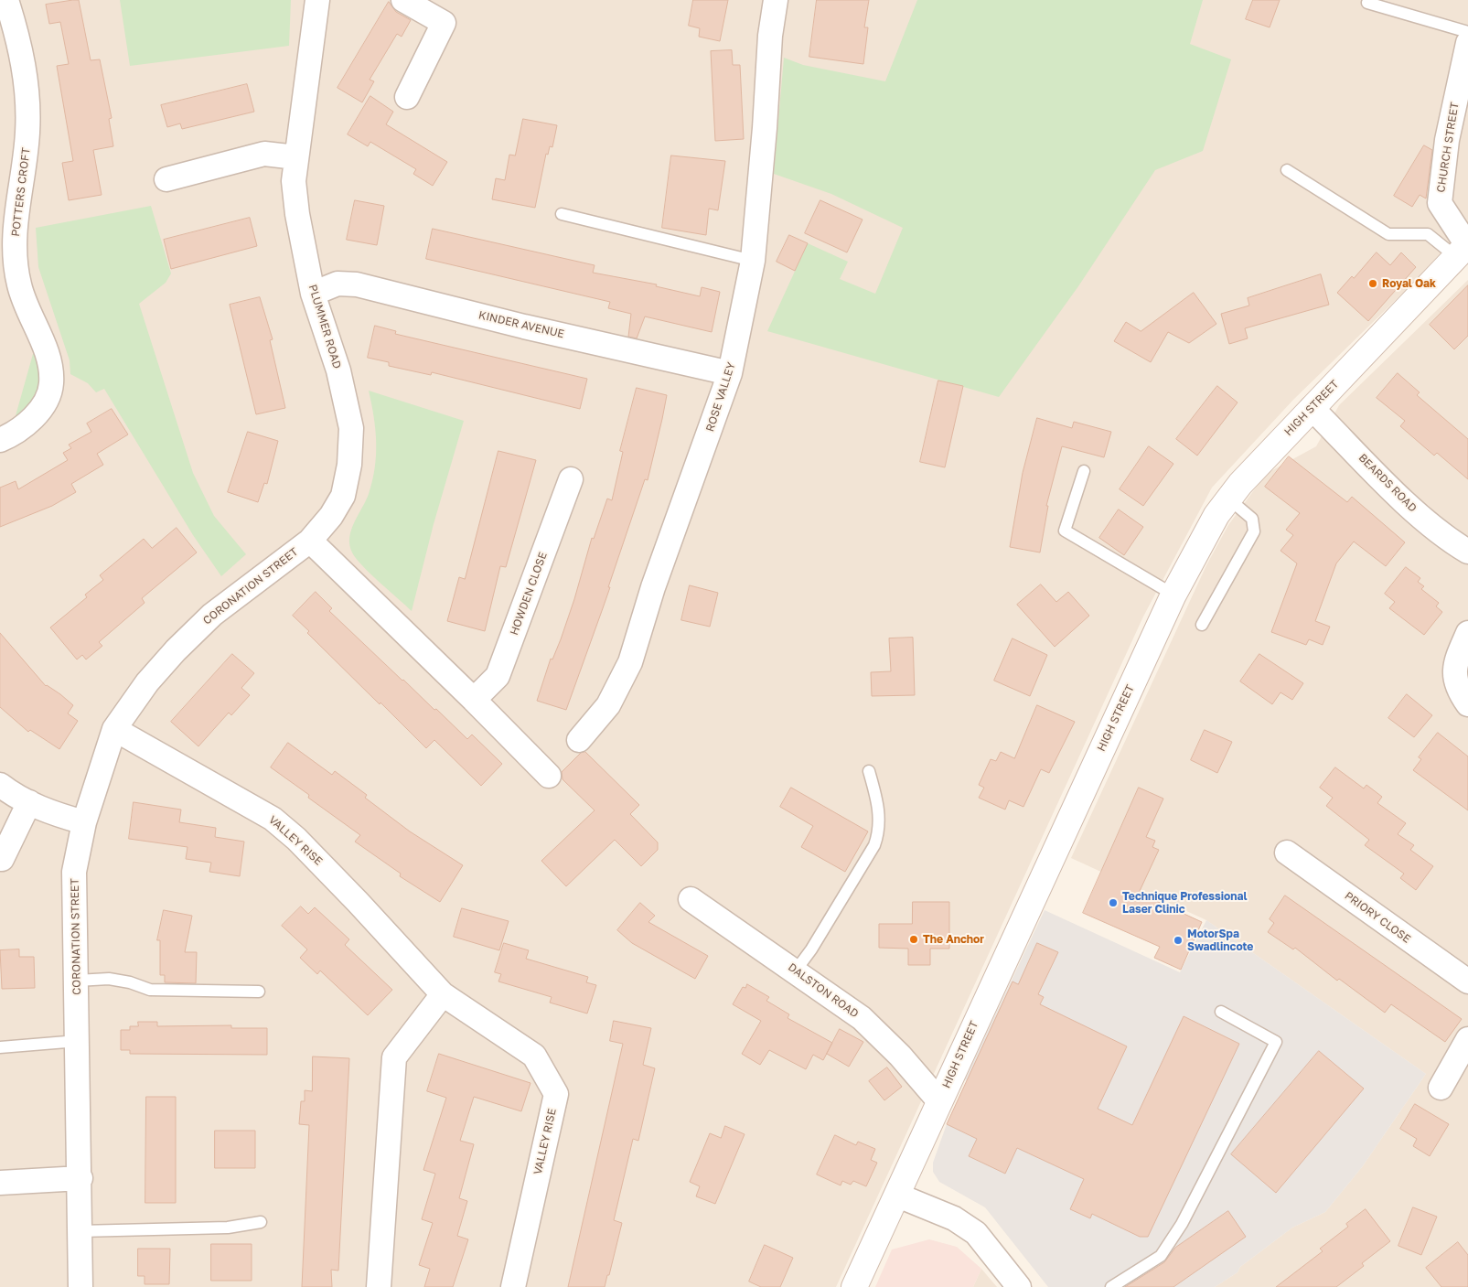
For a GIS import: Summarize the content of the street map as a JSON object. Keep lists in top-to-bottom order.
{
  "streets": {
    "main road": ["HIGH STREET"],
    "street": [
      "CHURCH STREET",
      "POTTERS CROFT",
      "KINDER AVENUE",
      "PLUMMER ROAD",
      "ROSE VALLEY",
      "BEARDS ROAD",
      "CORONATION STREET",
      "HOWDEN CLOSE",
      "VALLEY RISE",
      "PRIORY CLOSE",
      "DALSTON ROAD"
    ]
  },
  "crossings": [
    ["CHURCH STREET", "HIGH STREET"],
    ["KINDER AVENUE", "PLUMMER ROAD"],
    ["KINDER AVENUE", "ROSE VALLEY"],
    ["PLUMMER ROAD", "CORONATION STREET"],
    ["HIGH STREET", "BEARDS ROAD"],
    ["HIGH STREET", "DALSTON ROAD"],
    ["CORONATION STREET", "VALLEY RISE"]
  ],
  "places": [
    "Royal Oak",
    "Technique Professional Laser Clinic",
    "The Anchor",
    "MotorSpa Swadlincote"
  ]
}
